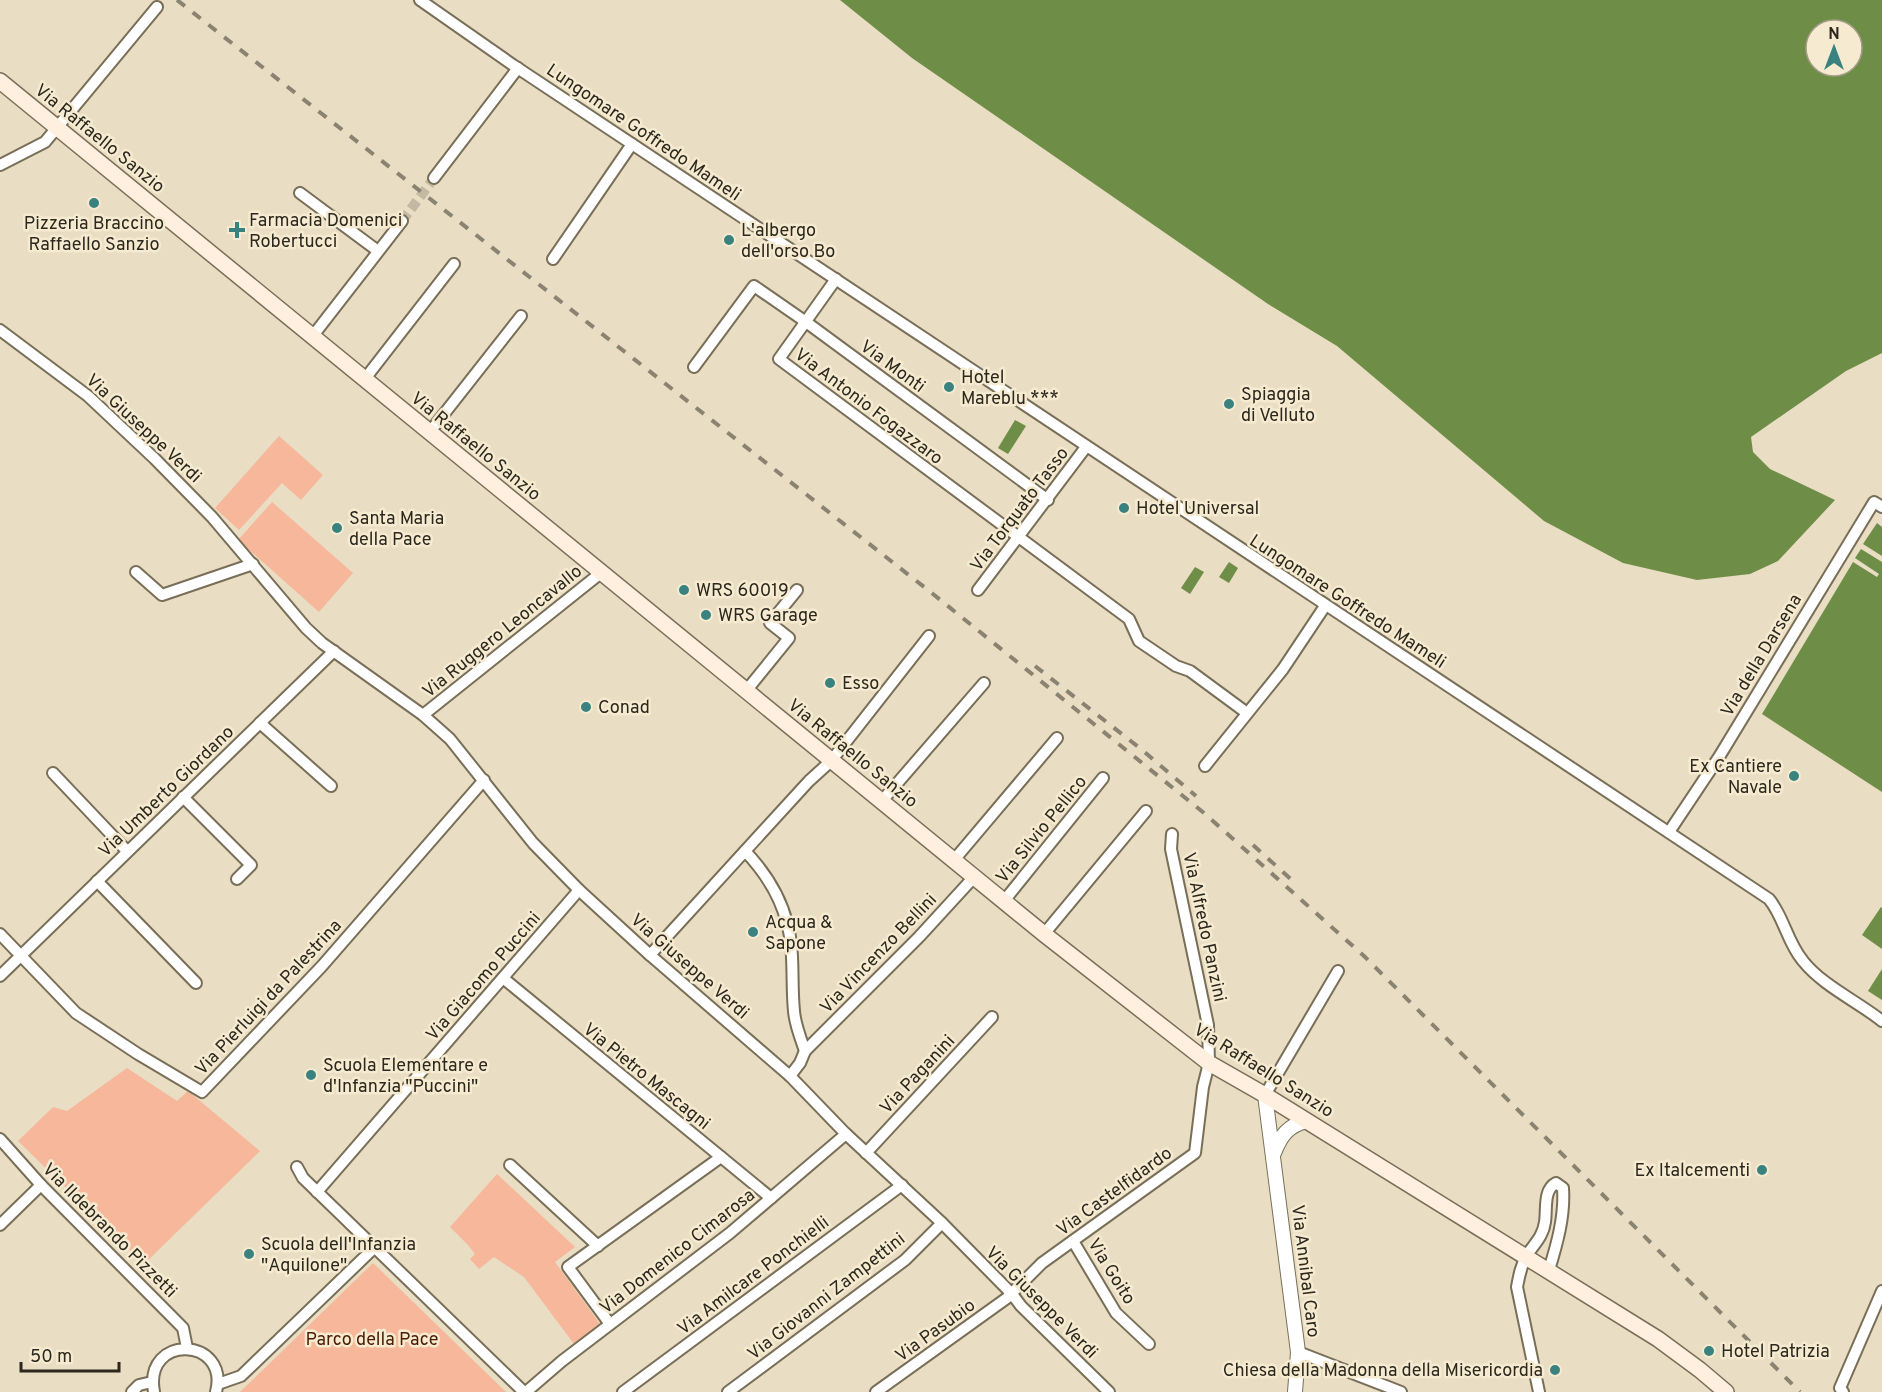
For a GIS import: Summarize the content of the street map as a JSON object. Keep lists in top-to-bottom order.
{
  "streets": {
    "main road": ["Via Raffaello Sanzio"],
    "street": [
      "Lungomare Goffredo Mameli",
      "Via Monti",
      "Via Antonio Fogazzaro",
      "Via Giuseppe Verdi",
      "Via Torquato Tasso",
      "Via Ruggero Leoncavallo",
      "Via della Darsena",
      "Via Umberto Giordano",
      "Via Silvio Pellico",
      "Via Alfredo Panzini",
      "Via Vincenzo Bellini",
      "Via Giacomo Puccini",
      "Via Pierluigi da Palestrina",
      "Via Paganini",
      "Via Pietro Mascagni",
      "Via Castelfidardo",
      "Via Ildebrando Pizzetti",
      "Via Domenico Cimarosa",
      "Via Goito",
      "Via Annibal Caro",
      "Via Amilcare Ponchielli",
      "Via Giovanni Zampettini",
      "Via Pasubio"
    ]
  },
  "crossings": [
    ["Lungomare Goffredo Mameli", "Via Antonio Fogazzaro"],
    ["Lungomare Goffredo Mameli", "Via Torquato Tasso"],
    ["Lungomare Goffredo Mameli", "Via della Darsena"],
    ["Via Raffaello Sanzio", "Via Ruggero Leoncavallo"],
    ["Via Raffaello Sanzio", "Via Silvio Pellico"],
    ["Via Raffaello Sanzio", "Via Alfredo Panzini"],
    ["Via Raffaello Sanzio", "Via Vincenzo Bellini"],
    ["Via Raffaello Sanzio", "Via Castelfidardo"],
    ["Via Raffaello Sanzio", "Via Annibal Caro"],
    ["Via Monti", "Via Antonio Fogazzaro"],
    ["Via Monti", "Via Torquato Tasso"],
    ["Via Antonio Fogazzaro", "Via Torquato Tasso"],
    ["Via Giuseppe Verdi", "Via Ruggero Leoncavallo"],
    ["Via Giuseppe Verdi", "Via Umberto Giordano"],
    ["Via Giuseppe Verdi", "Via Vincenzo Bellini"],
    ["Via Giuseppe Verdi", "Via Giacomo Puccini"],
    ["Via Giuseppe Verdi", "Via Pierluigi da Palestrina"],
    ["Via Giuseppe Verdi", "Via Paganini"],
    ["Via Giuseppe Verdi", "Via Castelfidardo"],
    ["Via Giuseppe Verdi", "Via Domenico Cimarosa"],
    ["Via Giuseppe Verdi", "Via Amilcare Ponchielli"],
    ["Via Giuseppe Verdi", "Via Giovanni Zampettini"],
    ["Via Giuseppe Verdi", "Via Pasubio"],
    ["Via Umberto Giordano", "Via Pierluigi da Palestrina"],
    ["Via Alfredo Panzini", "Via Castelfidardo"],
    ["Via Giacomo Puccini", "Via Pietro Mascagni"],
    ["Via Pietro Mascagni", "Via Domenico Cimarosa"],
    ["Via Castelfidardo", "Via Goito"],
    ["Via Castelfidardo", "Via Pasubio"]
  ],
  "parks": ["Parco della Pace"],
  "places": {
    "other": [
      "Pizzeria Braccino Raffaello Sanzio",
      "L'albergo dell'orso Bo",
      "Hotel Mareblu ***",
      "Spiaggia di Velluto",
      "Hotel Universal",
      "Santa Maria della Pace",
      "WRS 60019",
      "WRS Garage",
      "Esso",
      "Conad",
      "Ex Cantiere Navale",
      "Acqua & Sapone",
      "Scuola Elementare e d'Infanzia \"Puccini\"",
      "Ex Italcementi",
      "Scuola dell'Infanzia \"Aquilone\"",
      "Hotel Patrizia",
      "Chiesa della Madonna della Misericordia"
    ],
    "health": ["Farmacia Domenici Robertucci"]
  },
  "scale_bar": "50 m",
  "north": "top"
}
